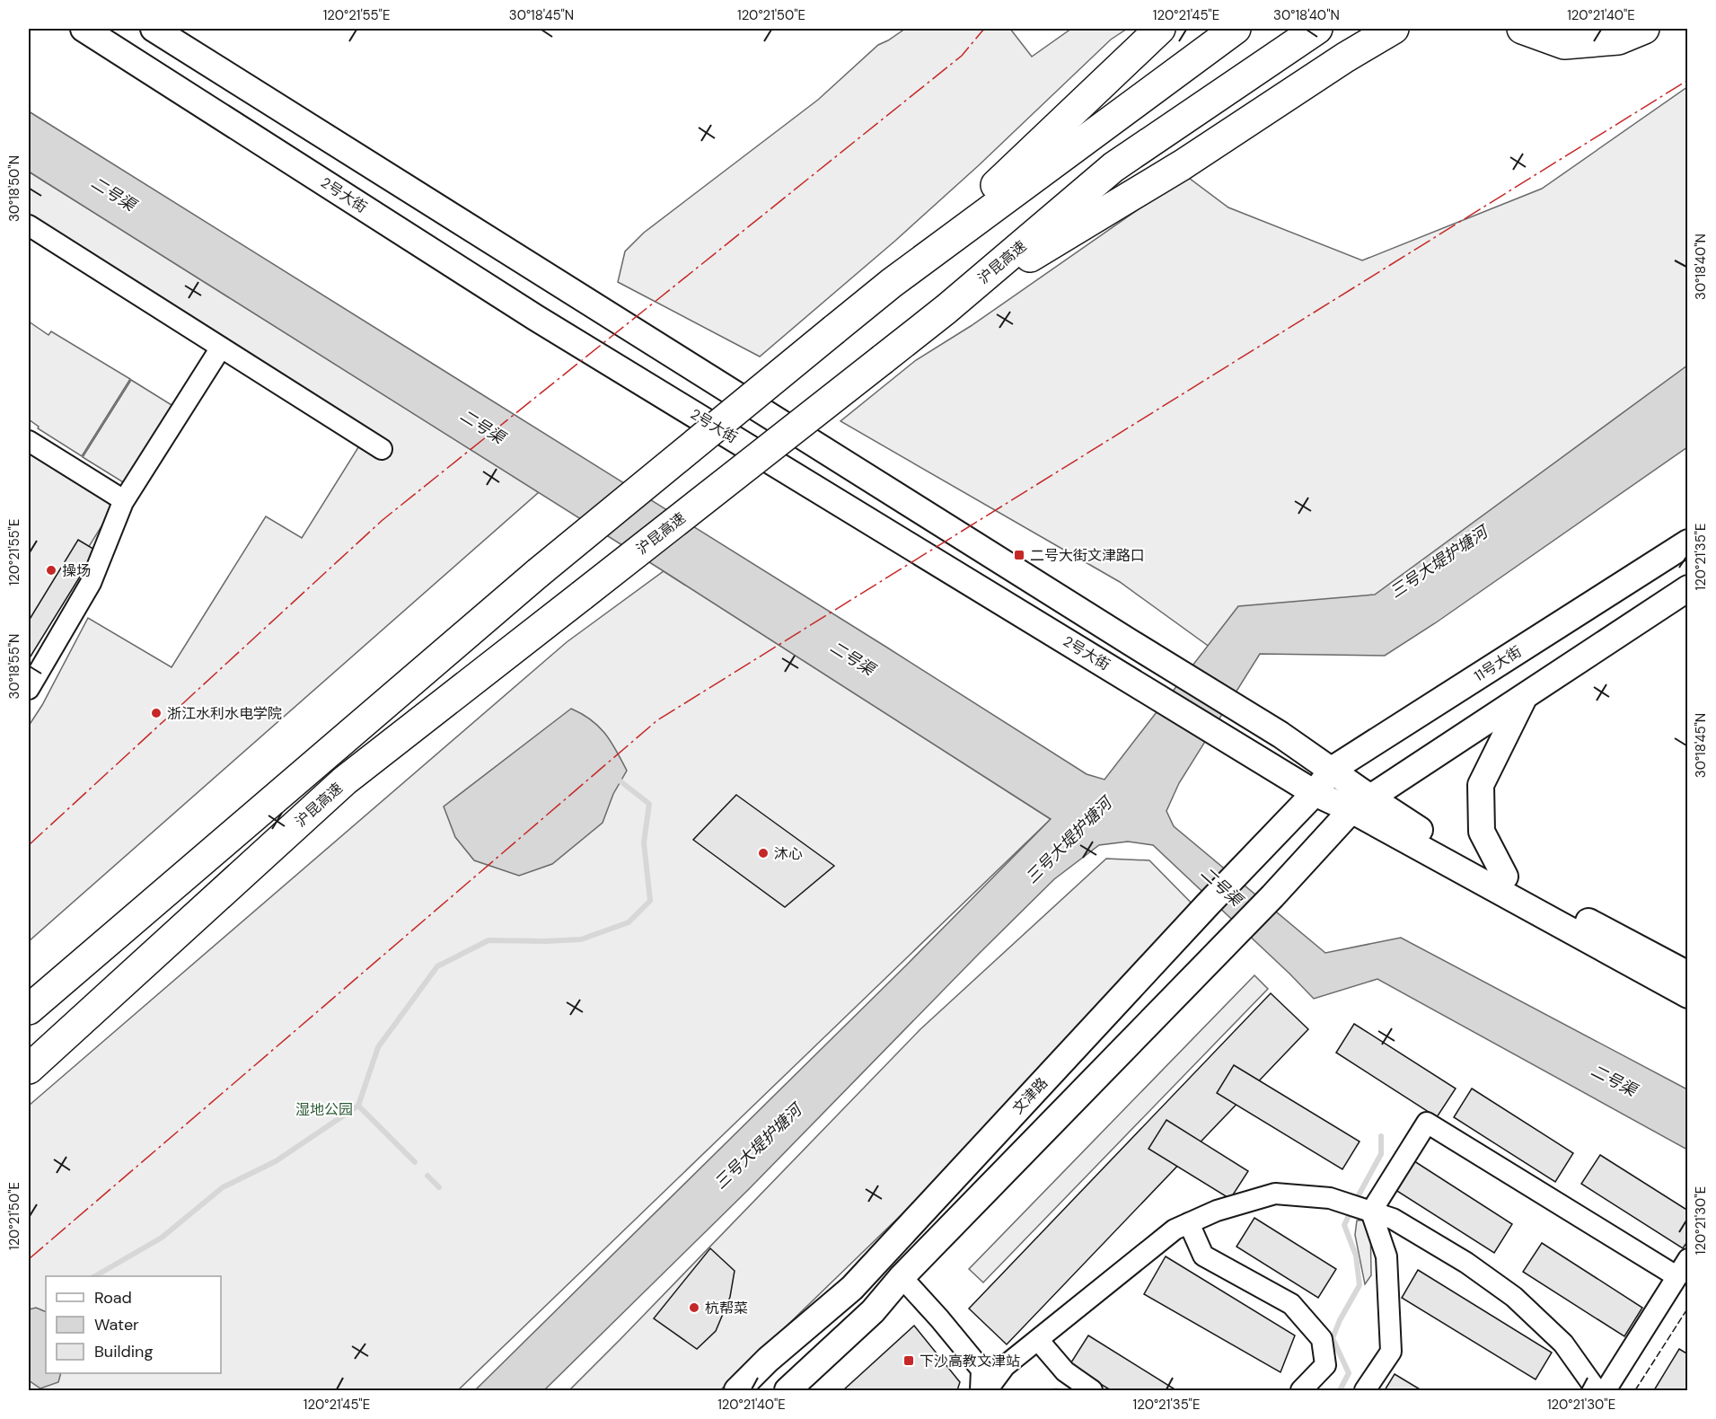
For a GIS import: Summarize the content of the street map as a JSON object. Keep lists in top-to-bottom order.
{
  "streets": {
    "highway": ["沪昆高速"],
    "main road": ["2号大街", "11号大街", "文津路"]
  },
  "crossings": [
    ["2号大街", "11号大街"],
    ["2号大街", "文津路"],
    ["11号大街", "文津路"]
  ],
  "water": ["二号渠", "三号大堤护塘河"],
  "parks": ["湿地公园"],
  "places": {
    "transit": ["二号大街文津路口", "下沙高教文津站"],
    "other": [
      "操场",
      "浙江水利水电学院",
      "沐心",
      "杭帮菜"
    ]
  },
  "legend": ["Road", "Water", "Building"],
  "coordinates": [
    "120°21'55\"E",
    "30°18'45\"N",
    "120°21'50\"E",
    "120°21'45\"E",
    "30°18'40\"N",
    "120°21'40\"E",
    "30°18'50\"N",
    "120°21'35\"E",
    "30°18'55\"N",
    "120°21'30\"E"
  ]
}
